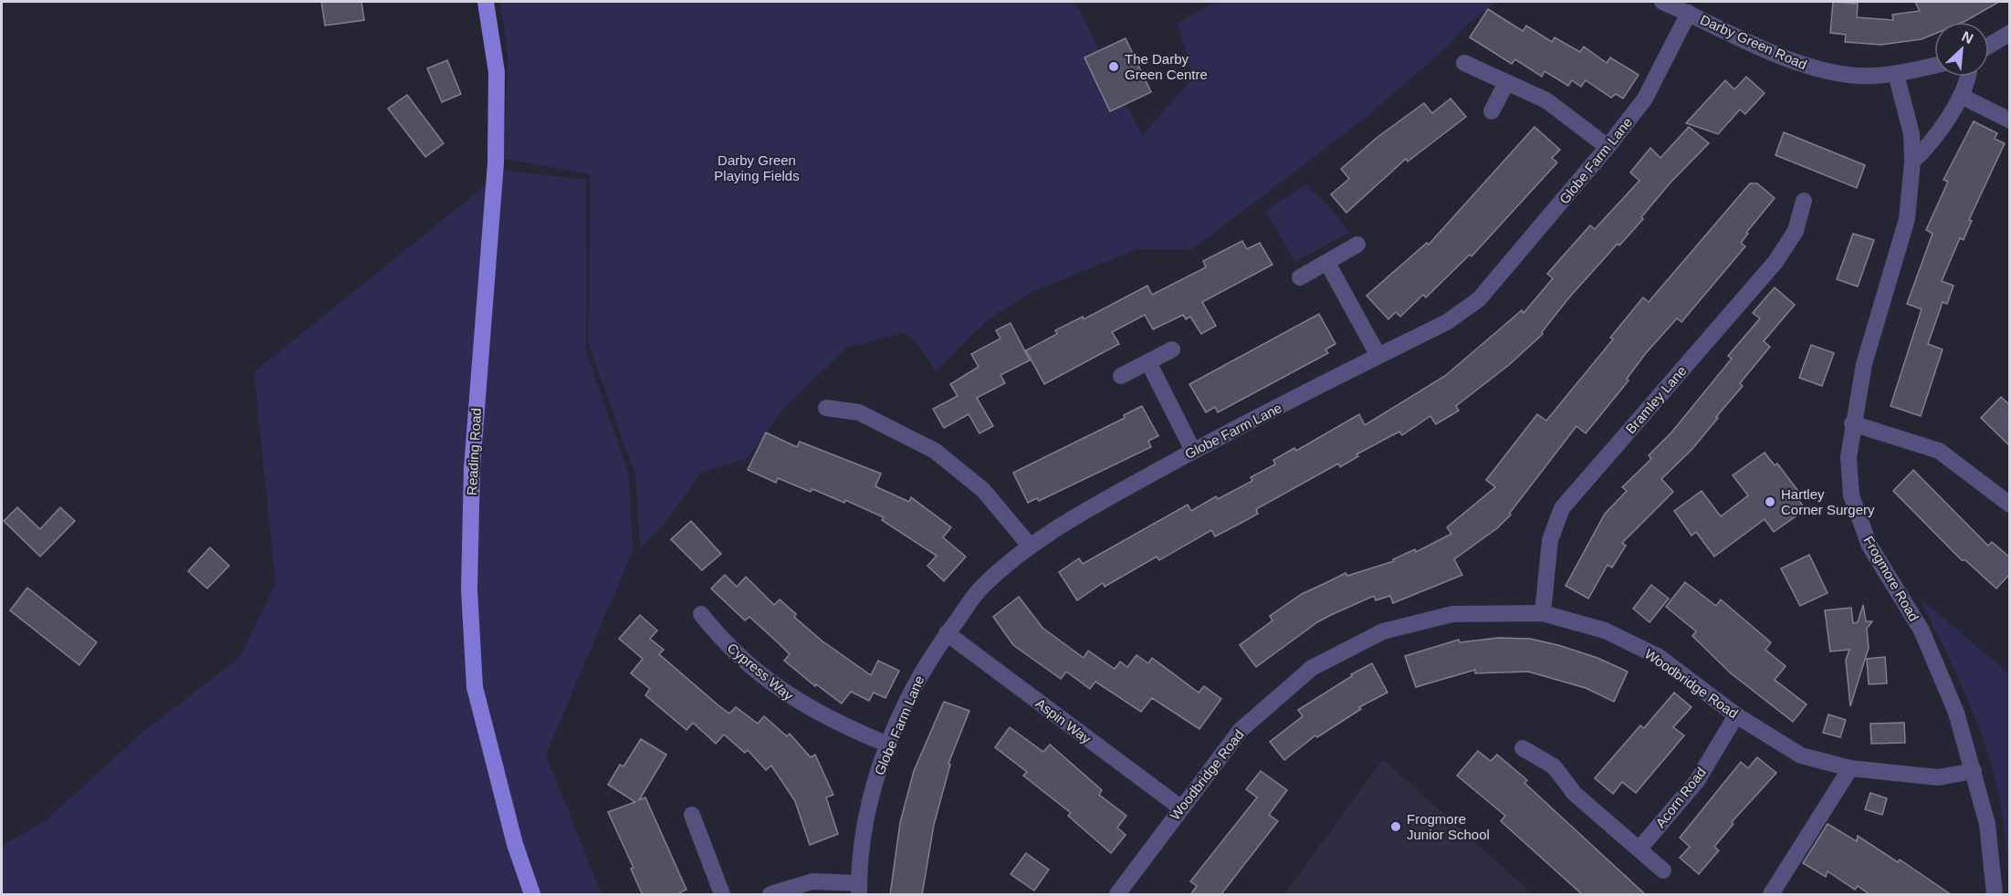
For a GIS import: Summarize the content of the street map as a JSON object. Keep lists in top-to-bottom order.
{
  "streets": {
    "main road": ["Reading Road"],
    "street": [
      "Darby Green Road",
      "Globe Farm Lane",
      "Bramley Lane",
      "Frogmore Road",
      "Cypress Way",
      "Woodbridge Road",
      "Aspin Way",
      "Acorn Road"
    ]
  },
  "crossings": [
    ["Darby Green Road", "Globe Farm Lane"],
    ["Darby Green Road", "Frogmore Road"],
    ["Globe Farm Lane", "Cypress Way"],
    ["Globe Farm Lane", "Aspin Way"],
    ["Bramley Lane", "Woodbridge Road"],
    ["Frogmore Road", "Woodbridge Road"],
    ["Woodbridge Road", "Aspin Way"],
    ["Woodbridge Road", "Acorn Road"]
  ],
  "parks": ["Darby Green Playing Fields"],
  "places": ["The Darby Green Centre", "Hartley Corner Surgery", "Frogmore Junior School"],
  "north": "top right"
}
